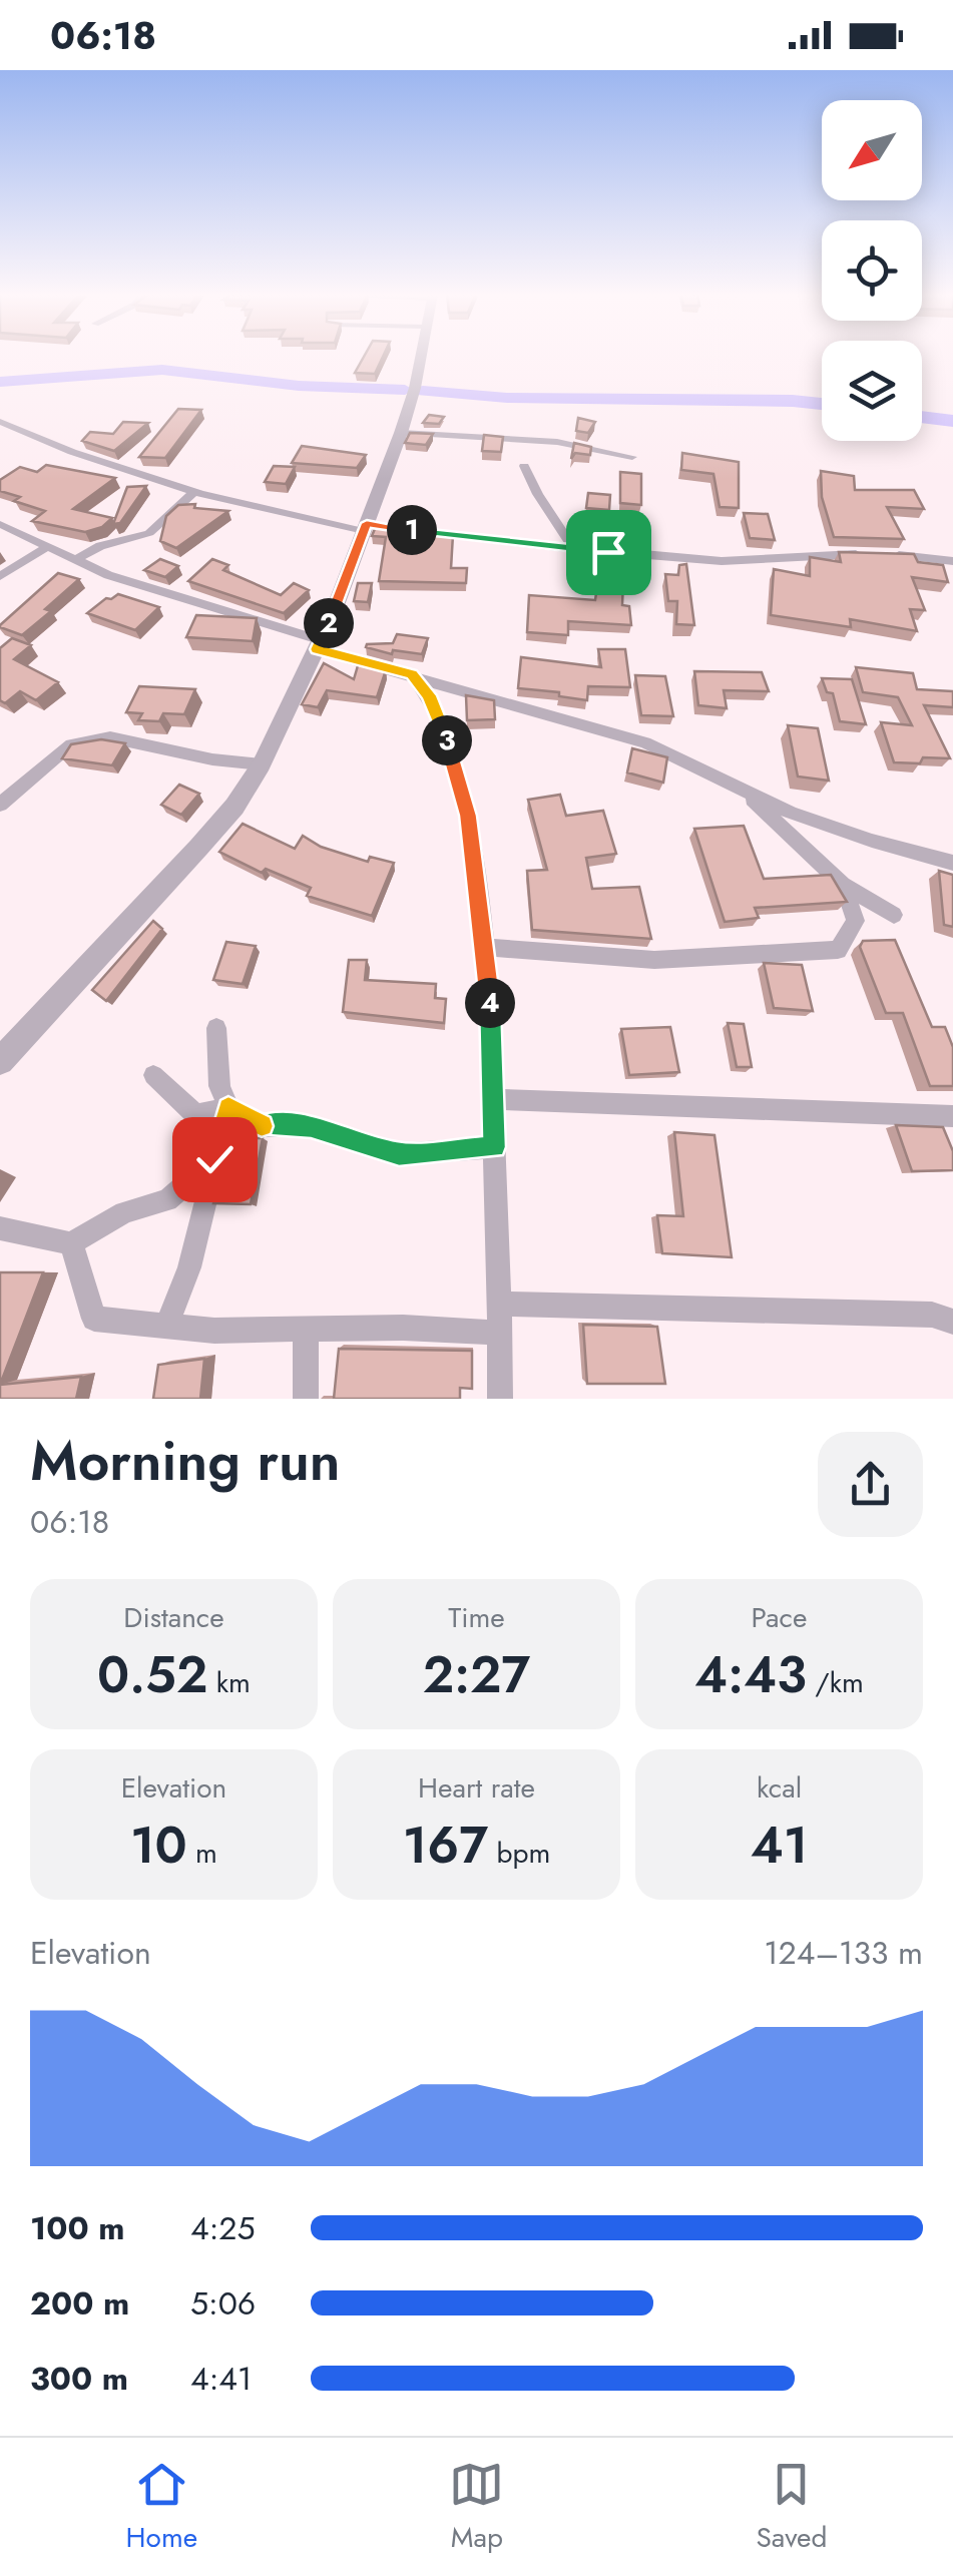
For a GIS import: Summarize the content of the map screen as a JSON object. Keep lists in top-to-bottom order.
{
  "north": "bottom left",
  "page": {
    "status": "06:18",
    "pins": [
      "1",
      "2",
      "3",
      "4"
    ],
    "heading": ["Morning run", "06:18"],
    "stats": [
      ["Distance", "0.52 km"],
      ["Time", "2:27"],
      ["Pace", "4:43 /km"],
      ["Elevation", "10 m"],
      ["Heart rate", "167 bpm"],
      ["kcal", "41"]
    ],
    "chart": ["Elevation", "124–133 m"],
    "list": [
      {
        "name": "100 m",
        "note": "4:25"
      },
      {
        "name": "200 m",
        "note": "5:06"
      },
      {
        "name": "300 m",
        "note": "4:41"
      }
    ],
    "tabs": ["Home", "Map", "Saved"]
  }
}
